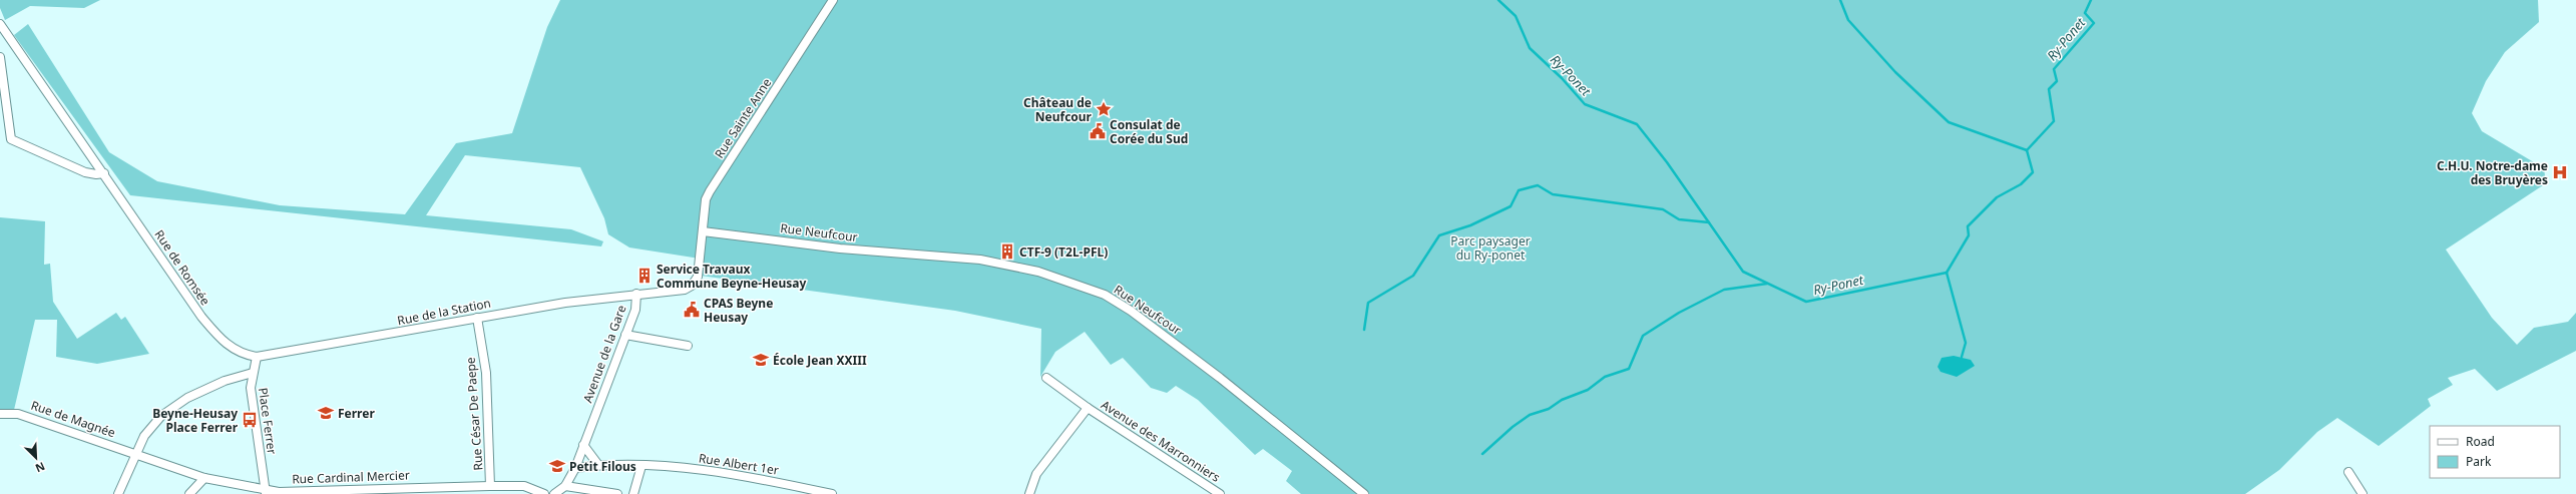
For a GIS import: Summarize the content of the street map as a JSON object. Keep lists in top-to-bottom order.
{
  "streets": {
    "street": [
      "Rue Sainte Anne",
      "Rue Neufcour",
      "Rue de Romsée",
      "Rue de la Station",
      "Avenue de la Gare",
      "Rue César De Paepe",
      "Rue de Magnée",
      "Place Ferrer",
      "Avenue des Marronniers",
      "Rue Albert 1er",
      "Rue Cardinal Mercier"
    ]
  },
  "crossings": [
    ["Rue Sainte Anne", "Rue Neufcour"],
    ["Rue Sainte Anne", "Avenue de la Gare"],
    ["Rue de Romsée", "Rue de la Station"],
    ["Rue de Romsée", "Place Ferrer"],
    ["Rue de la Station", "Avenue de la Gare"],
    ["Rue de la Station", "Rue César De Paepe"],
    ["Rue de la Station", "Place Ferrer"],
    ["Avenue de la Gare", "Rue Albert 1er"],
    ["Rue César De Paepe", "Rue Cardinal Mercier"],
    ["Rue de Magnée", "Rue Cardinal Mercier"],
    ["Place Ferrer", "Rue Cardinal Mercier"]
  ],
  "water": ["Ry-Ponet"],
  "parks": ["Parc paysager du Ry-ponet"],
  "places": {
    "place": ["Château de Neufcour"],
    "public building": ["Consulat de Corée du Sud", "CPAS Beyne Heusay"],
    "hospital": ["C.H.U. Notre-dame des Bruyères"],
    "building": ["CTF-9 (T2L-PFL)", "Service Travaux Commune Beyne-Heusay"],
    "school or university": ["École Jean XXIII", "Ferrer", "Petit Filous"],
    "bus stop": ["Beyne-Heusay Place Ferrer"]
  },
  "legend": ["Road", "Park"],
  "north": "bottom right"
}
